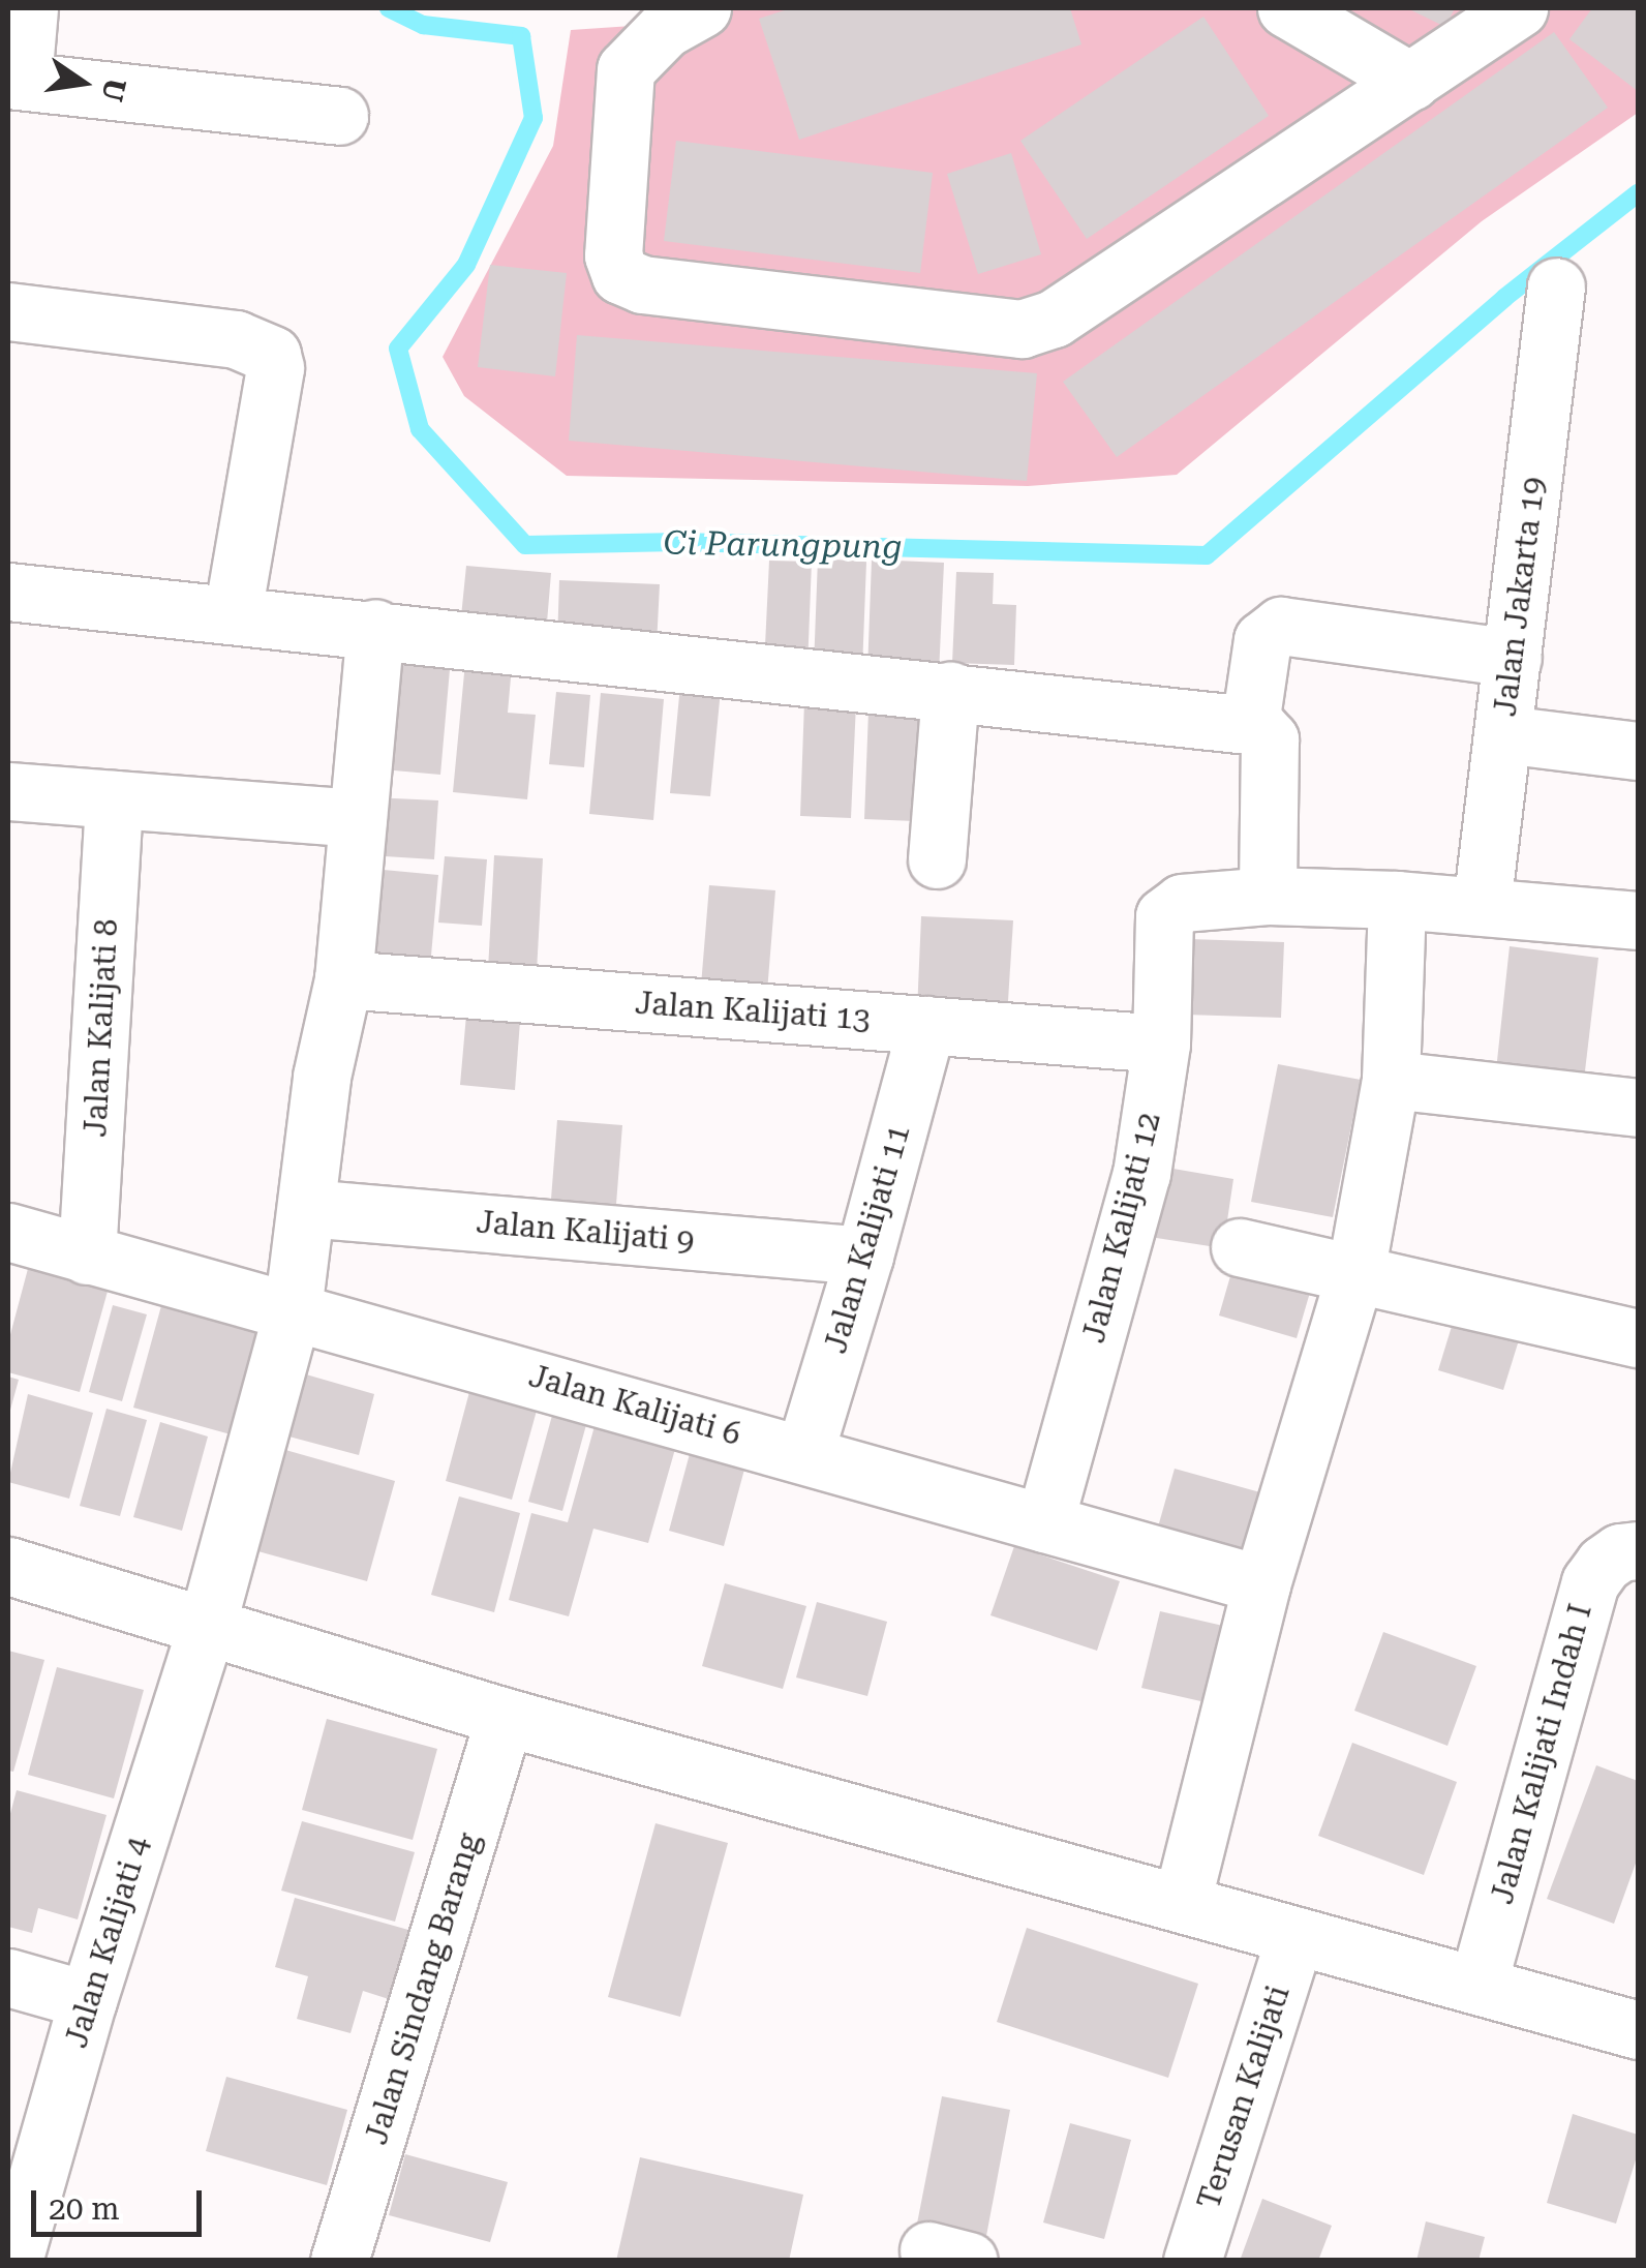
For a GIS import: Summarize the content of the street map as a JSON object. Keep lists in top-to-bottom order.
{
  "streets": {
    "street": [
      "Jalan Jakarta 19",
      "Jalan Kalijati 13",
      "Jalan Kalijati 8",
      "Jalan Kalijati 12",
      "Jalan Kalijati 9",
      "Jalan Kalijati 11",
      "Jalan Kalijati 6",
      "Jalan Kalijati Indah I",
      "Jalan Kalijati 4",
      "Jalan Sindang Barang",
      "Terusan Kalijati"
    ]
  },
  "crossings": [
    ["Jalan Jakarta 19", "Jalan Kalijati 12"],
    ["Jalan Kalijati 13", "Jalan Kalijati 12"],
    ["Jalan Kalijati 13", "Jalan Kalijati 11"],
    ["Jalan Kalijati 13", "Jalan Kalijati 4"],
    ["Jalan Kalijati 8", "Jalan Kalijati 6"],
    ["Jalan Kalijati 12", "Jalan Kalijati 6"],
    ["Jalan Kalijati 9", "Jalan Kalijati 11"],
    ["Jalan Kalijati 9", "Jalan Kalijati 4"],
    ["Jalan Kalijati 11", "Jalan Kalijati 6"],
    ["Jalan Kalijati 6", "Jalan Kalijati 4"]
  ],
  "water": ["Ci Parungpung"],
  "scale_bar": "20 m",
  "north": "right"
}
